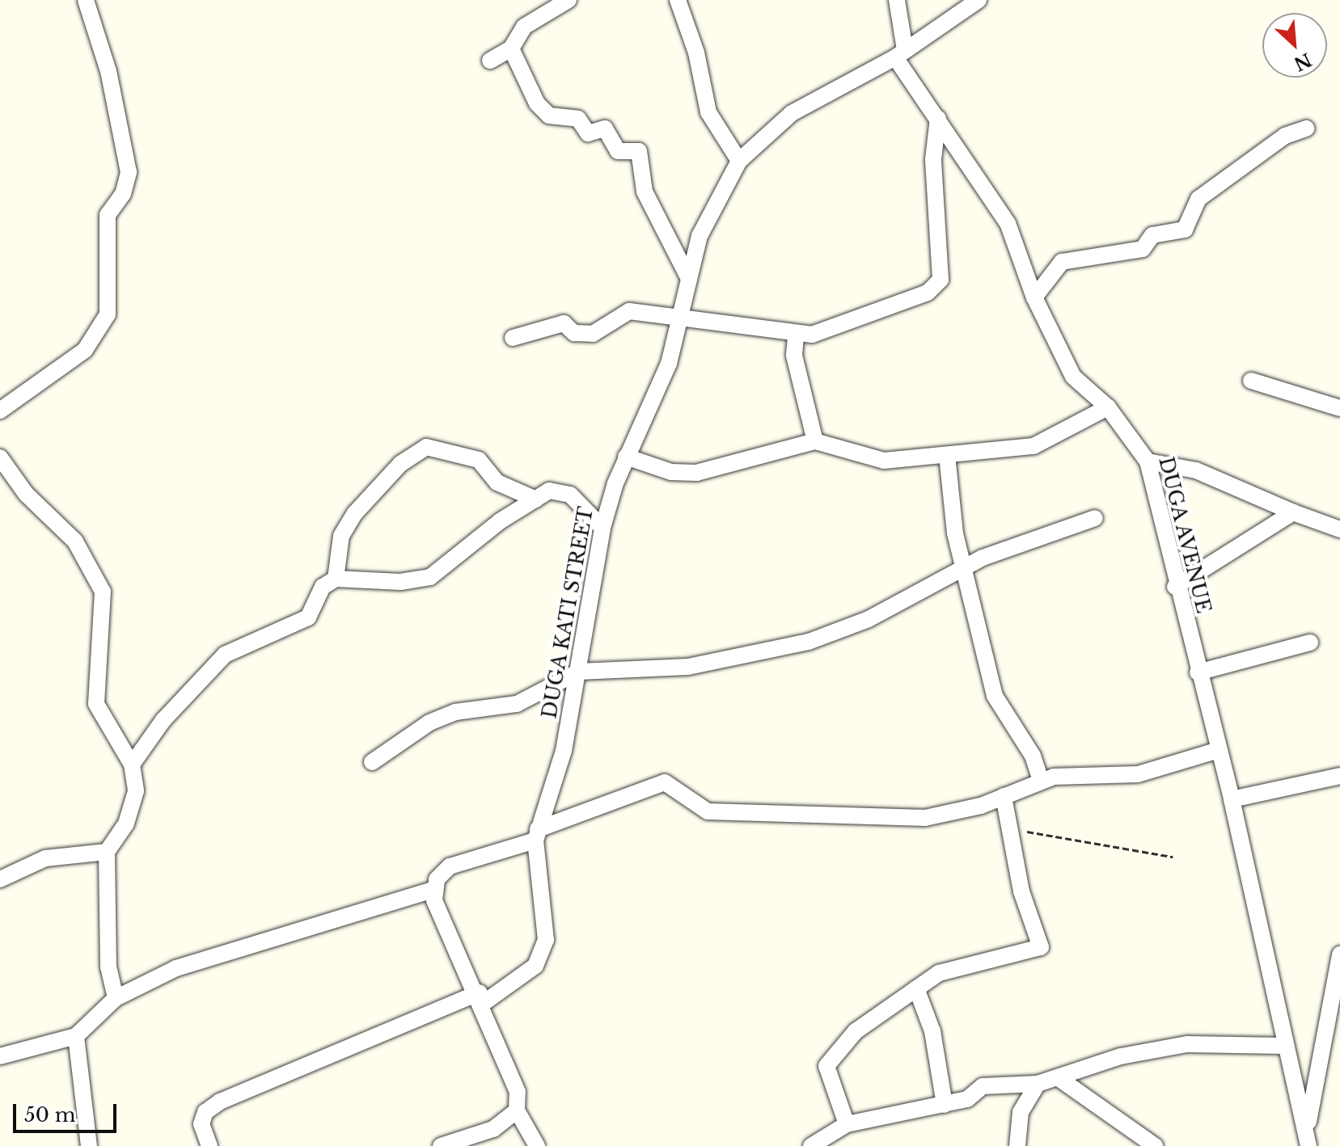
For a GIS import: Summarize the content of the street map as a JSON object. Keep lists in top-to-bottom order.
{
  "streets": {
    "street": ["DUGA AVENUE", "DUGA KATI STREET"]
  },
  "crossings": [
    ["DUGA AVENUE", "DUGA KATI STREET"]
  ],
  "scale_bar": "50 m",
  "north": "bottom right"
}
